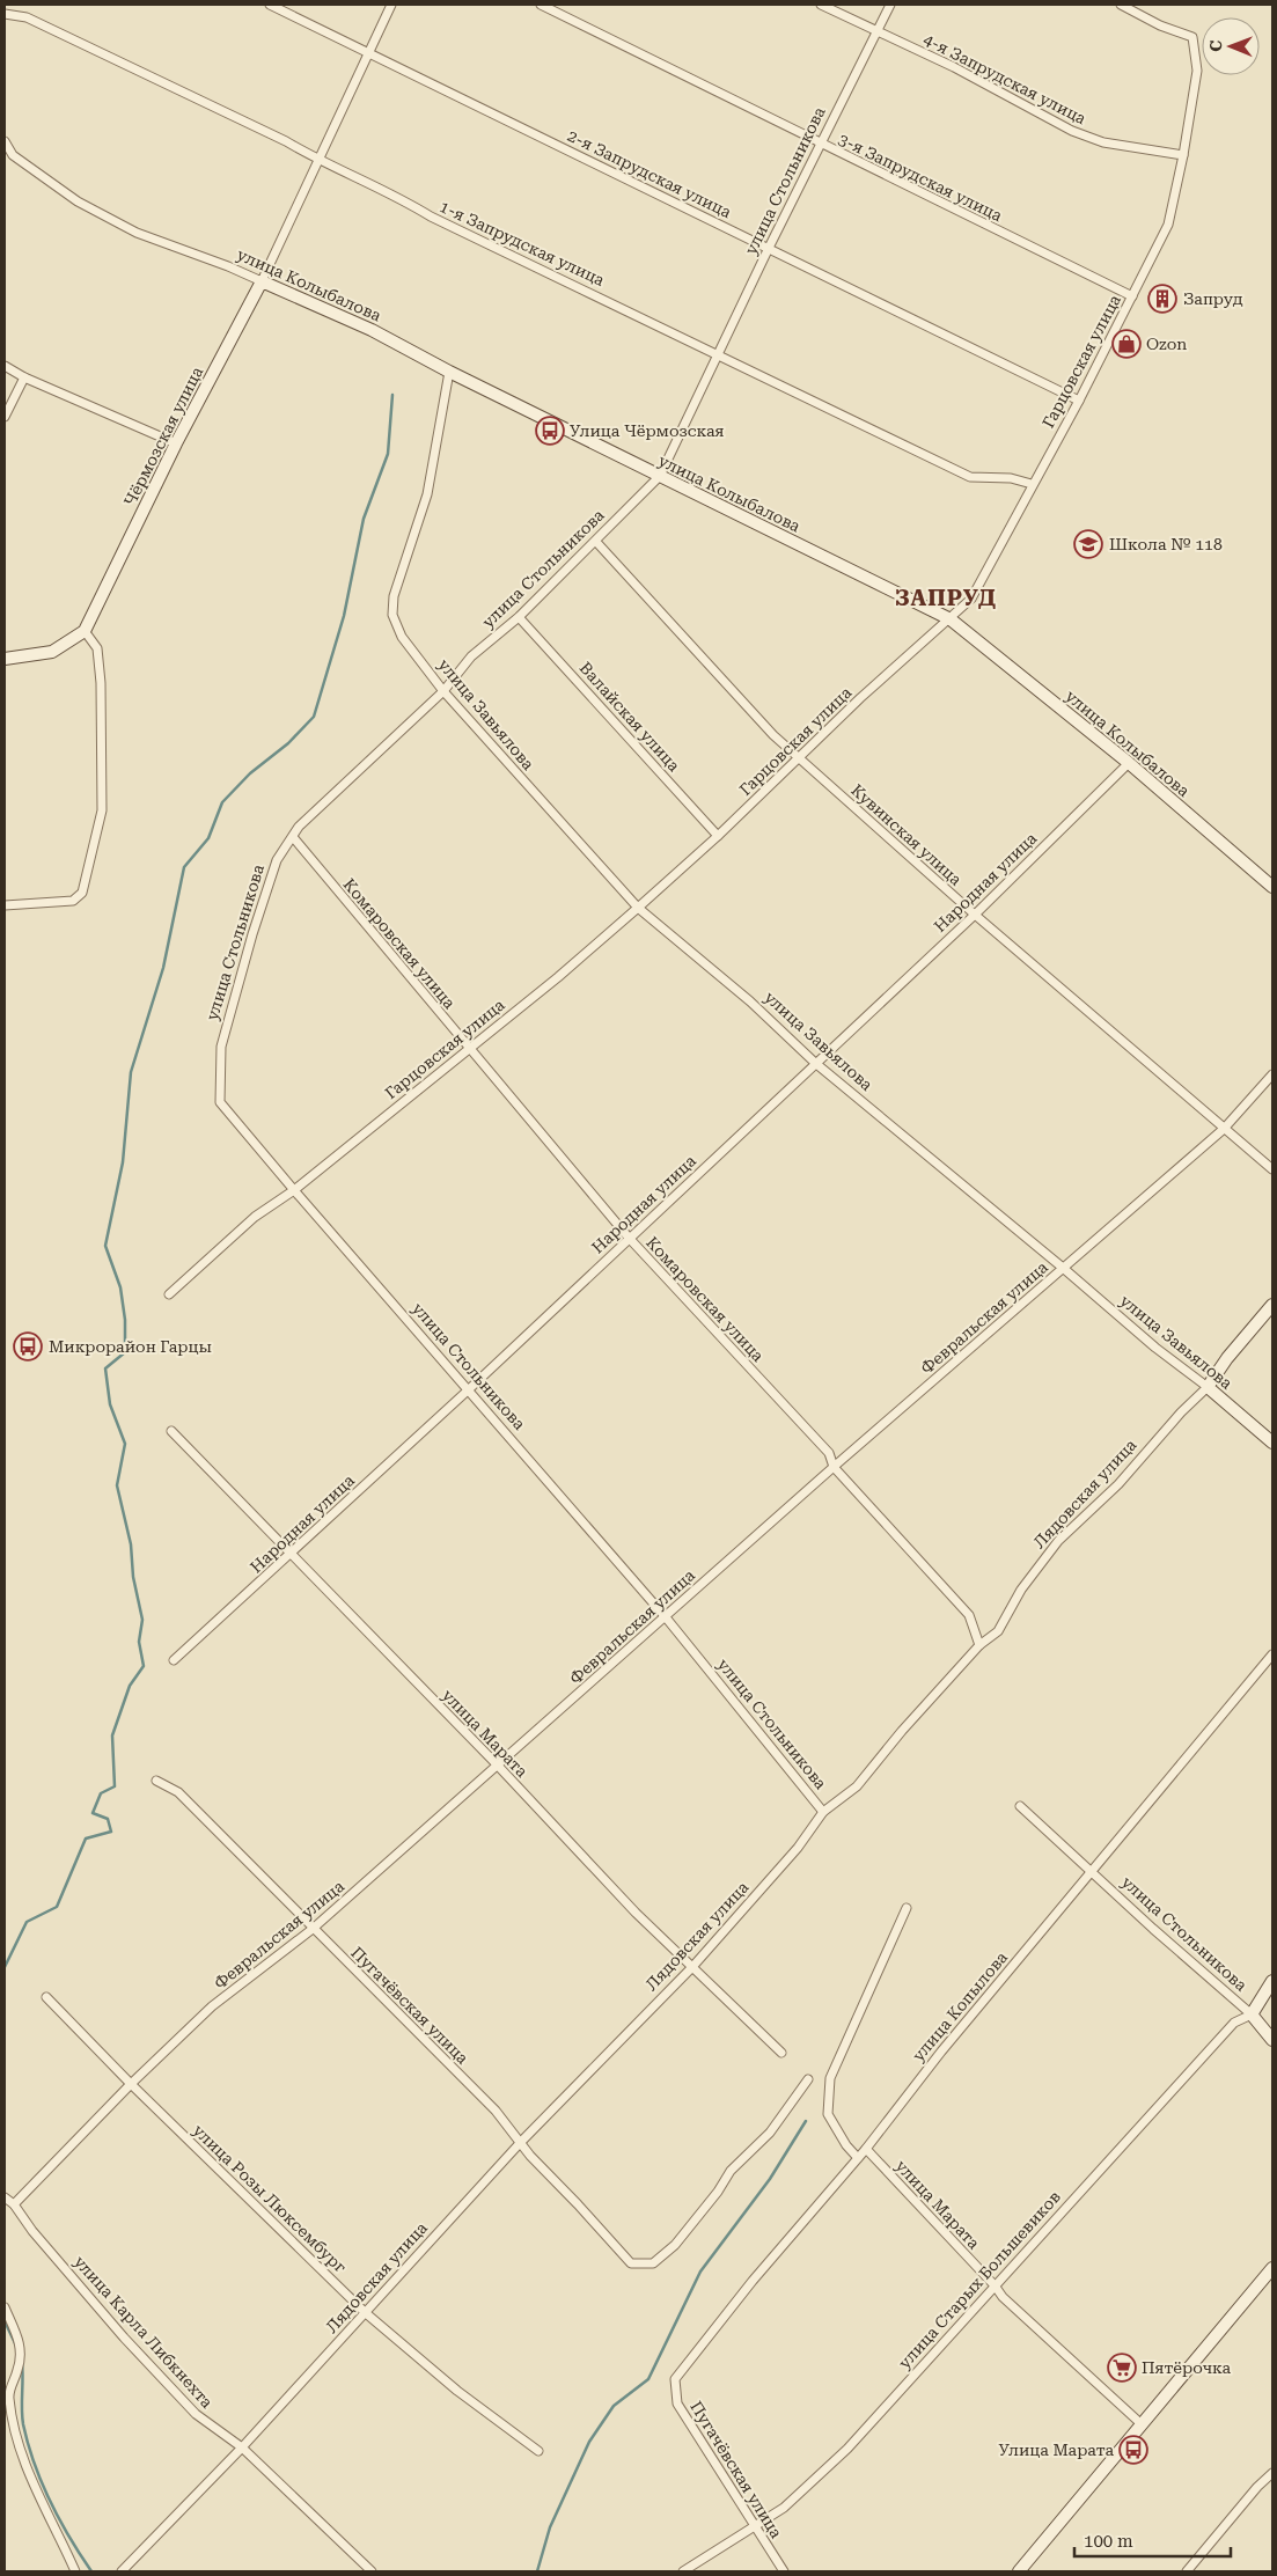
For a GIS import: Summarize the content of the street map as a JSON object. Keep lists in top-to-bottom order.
{
  "streets": {
    "street": [
      "4-я Запрудская улица",
      "2-я Запрудская улица",
      "3-я Запрудская улица",
      "улица Стольникова",
      "1-я Запрудская улица",
      "улица Колыбалова",
      "Гарцовская улица",
      "Чёрмозская улица",
      "улица Завьялова",
      "Валайская улица",
      "Кувинская улица",
      "Народная улица",
      "Комаровская улица",
      "Февральская улица",
      "Лядовская улица",
      "улица Марата",
      "Пугачёвская улица",
      "улица Копылова",
      "улица Розы Люксембург",
      "улица Старых Большевиков",
      "улица Карла Либкнехта"
    ]
  },
  "crossings": [
    ["4-я Запрудская улица", "улица Стольникова"],
    ["4-я Запрудская улица", "Гарцовская улица"],
    ["2-я Запрудская улица", "улица Стольникова"],
    ["2-я Запрудская улица", "Гарцовская улица"],
    ["2-я Запрудская улица", "Чёрмозская улица"],
    ["3-я Запрудская улица", "улица Стольникова"],
    ["3-я Запрудская улица", "Гарцовская улица"],
    ["улица Стольникова", "1-я Запрудская улица"],
    ["улица Стольникова", "улица Колыбалова"],
    ["улица Стольникова", "Гарцовская улица"],
    ["улица Стольникова", "улица Завьялова"],
    ["улица Стольникова", "Валайская улица"],
    ["улица Стольникова", "Кувинская улица"],
    ["улица Стольникова", "Народная улица"],
    ["улица Стольникова", "Комаровская улица"],
    ["улица Стольникова", "Февральская улица"],
    ["улица Стольникова", "Лядовская улица"],
    ["улица Стольникова", "улица Копылова"],
    ["улица Стольникова", "улица Старых Большевиков"],
    ["1-я Запрудская улица", "Гарцовская улица"],
    ["1-я Запрудская улица", "Чёрмозская улица"],
    ["улица Колыбалова", "Гарцовская улица"],
    ["улица Колыбалова", "Чёрмозская улица"],
    ["улица Колыбалова", "улица Завьялова"],
    ["улица Колыбалова", "Народная улица"],
    ["Гарцовская улица", "улица Завьялова"],
    ["Гарцовская улица", "Валайская улица"],
    ["Гарцовская улица", "Кувинская улица"],
    ["Гарцовская улица", "Комаровская улица"],
    ["улица Завьялова", "Народная улица"],
    ["улица Завьялова", "Февральская улица"],
    ["улица Завьялова", "Лядовская улица"],
    ["Кувинская улица", "Народная улица"],
    ["Кувинская улица", "Февральская улица"],
    ["Народная улица", "Комаровская улица"],
    ["Народная улица", "улица Марата"],
    ["Комаровская улица", "Февральская улица"],
    ["Комаровская улица", "Лядовская улица"],
    ["Февральская улица", "улица Марата"],
    ["Февральская улица", "Пугачёвская улица"],
    ["Февральская улица", "улица Розы Люксембург"],
    ["Февральская улица", "улица Карла Либкнехта"],
    ["Лядовская улица", "улица Марата"],
    ["Лядовская улица", "Пугачёвская улица"],
    ["Лядовская улица", "улица Розы Люксембург"],
    ["Лядовская улица", "улица Карла Либкнехта"],
    ["улица Марата", "улица Копылова"],
    ["улица Марата", "улица Старых Большевиков"],
    ["Пугачёвская улица", "улица Копылова"],
    ["Пугачёвская улица", "улица Старых Большевиков"]
  ],
  "districts": ["ЗАПРУД"],
  "places": {
    "building": ["Запруд"],
    "shop": ["Ozon"],
    "bus stop": ["Улица Чёрмозская", "Микрорайон Гарцы", "Улица Марата"],
    "school or university": ["Школа № 118"],
    "supermarket": ["Пятёрочка"]
  },
  "scale_bar": "100 m",
  "north": "left"
}
